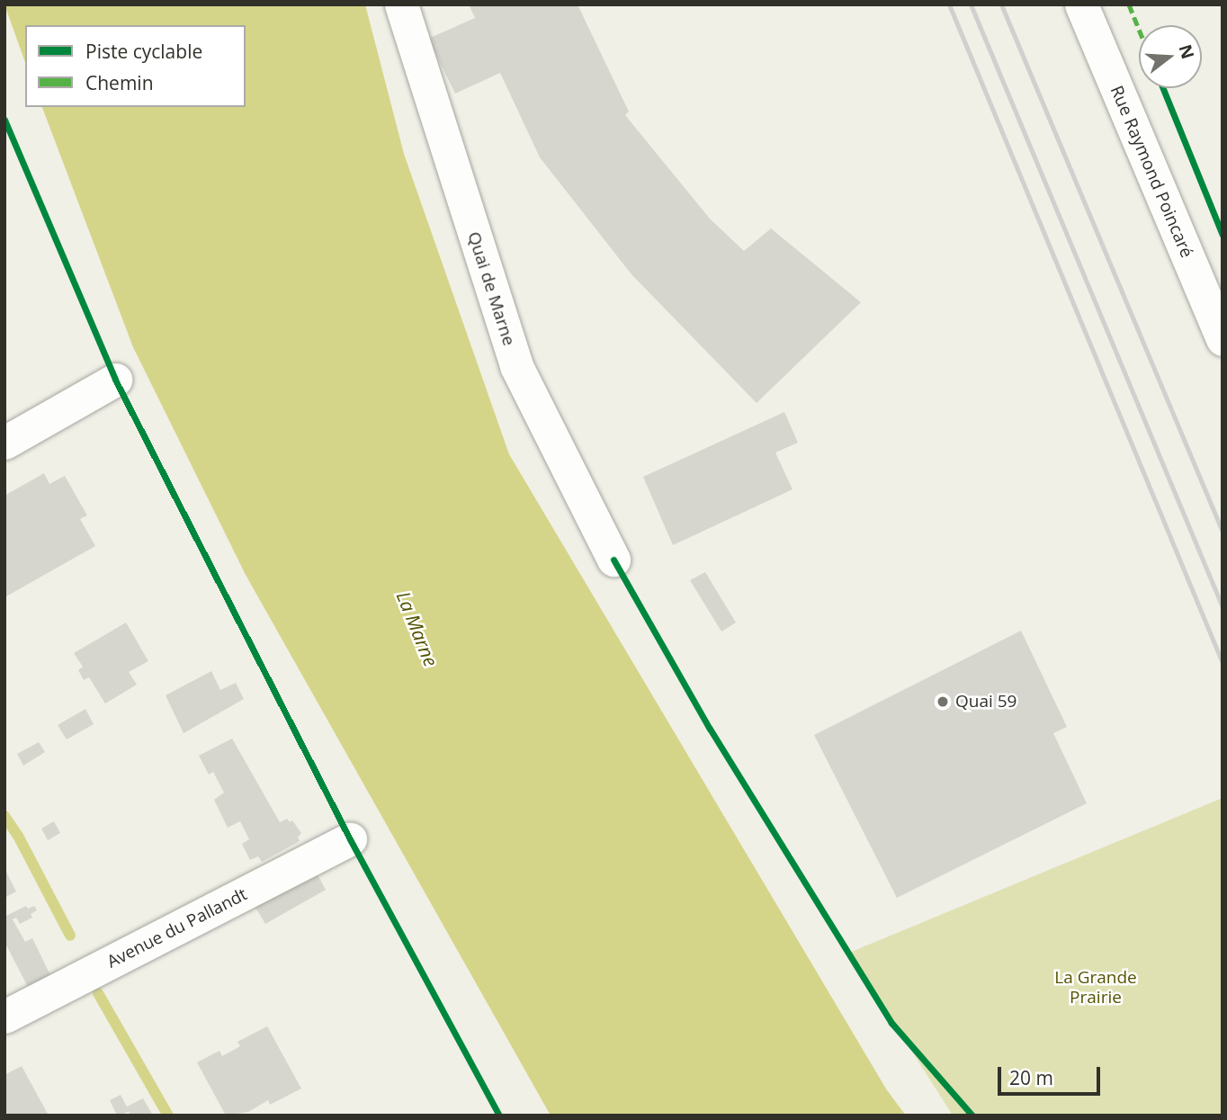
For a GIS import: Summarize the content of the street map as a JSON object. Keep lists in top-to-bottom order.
{
  "streets": {
    "street": ["Rue Raymond Poincaré", "Quai de Marne", "Avenue du Pallandt"]
  },
  "water": ["La Marne"],
  "parks": ["La Grande Prairie"],
  "places": ["Quai 59"],
  "legend": ["Piste cyclable", "Chemin"],
  "scale_bar": "20 m",
  "north": "right"
}
